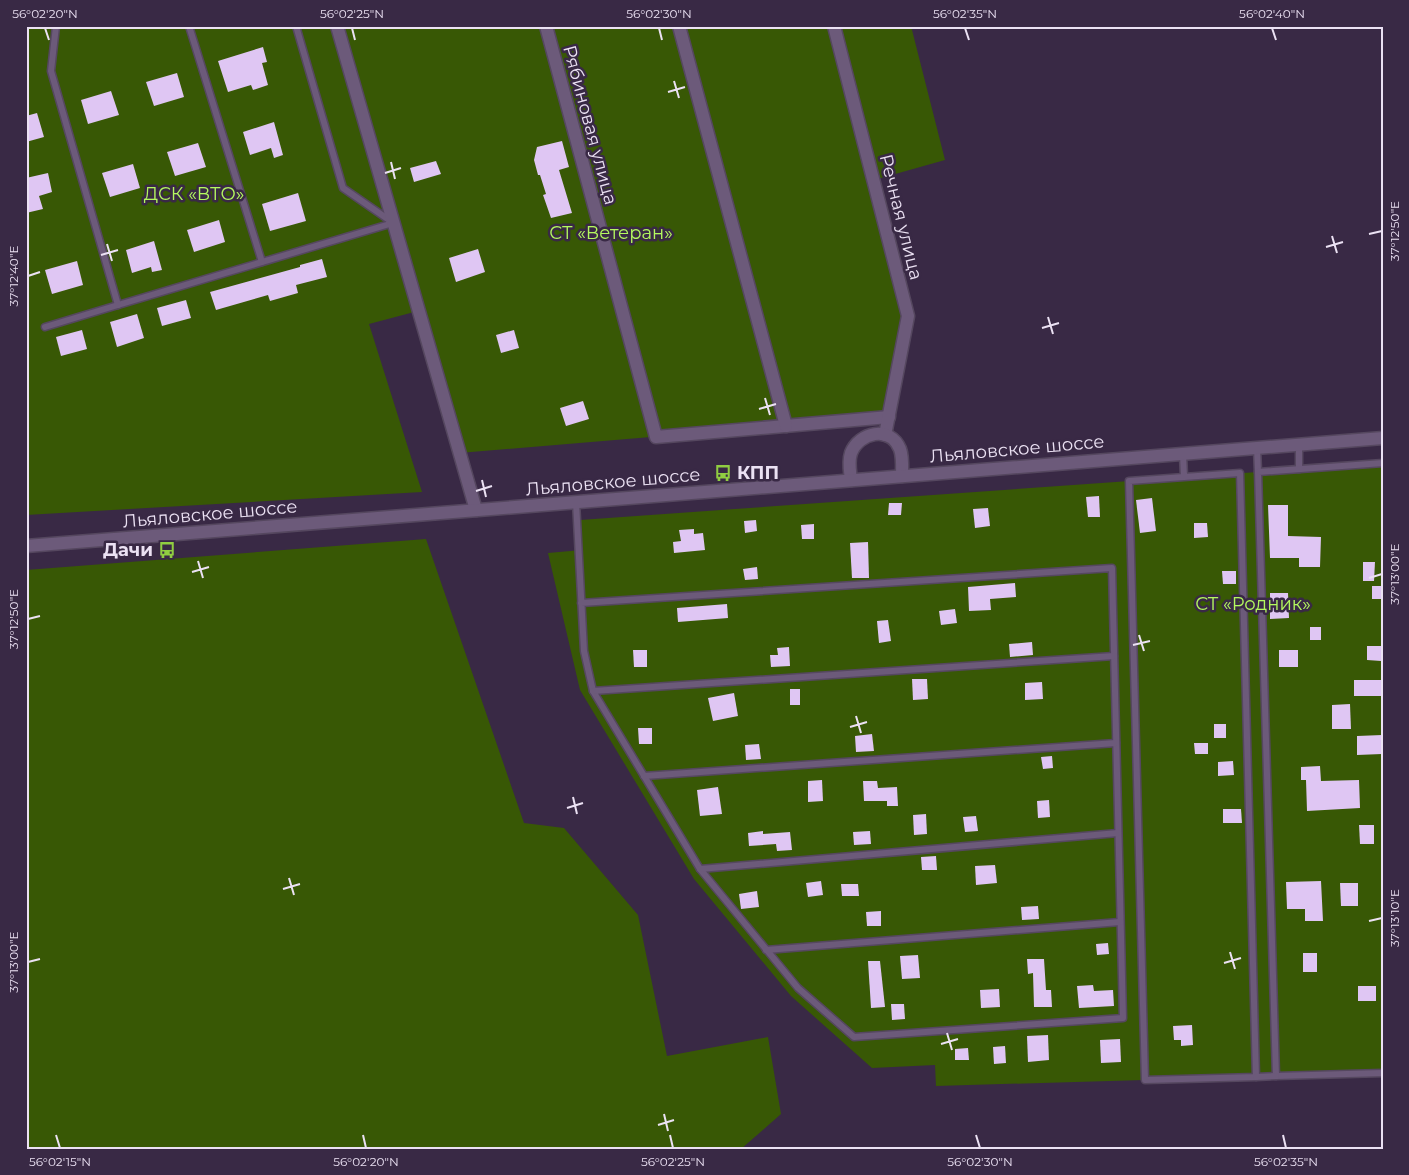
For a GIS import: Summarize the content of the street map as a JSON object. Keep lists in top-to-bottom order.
{
  "streets": {
    "street": ["Рябиновая улица", "Речная улица", "Льяловское шоссе"]
  },
  "crossings": [
    ["Речная улица", "Льяловское шоссе"]
  ],
  "parks": ["ДСК «ВТО»", "СТ «Ветеран»", "СТ «Родник»"],
  "places": {
    "bus stop": ["КПП", "Дачи"]
  },
  "coordinates": [
    "56°02'20\"N",
    "56°02'25\"N",
    "56°02'30\"N",
    "56°02'35\"N",
    "56°02'40\"N",
    "37°12'50\"E",
    "37°12'40\"E",
    "37°13'00\"E",
    "37°13'10\"E",
    "56°02'15\"N"
  ]
}
